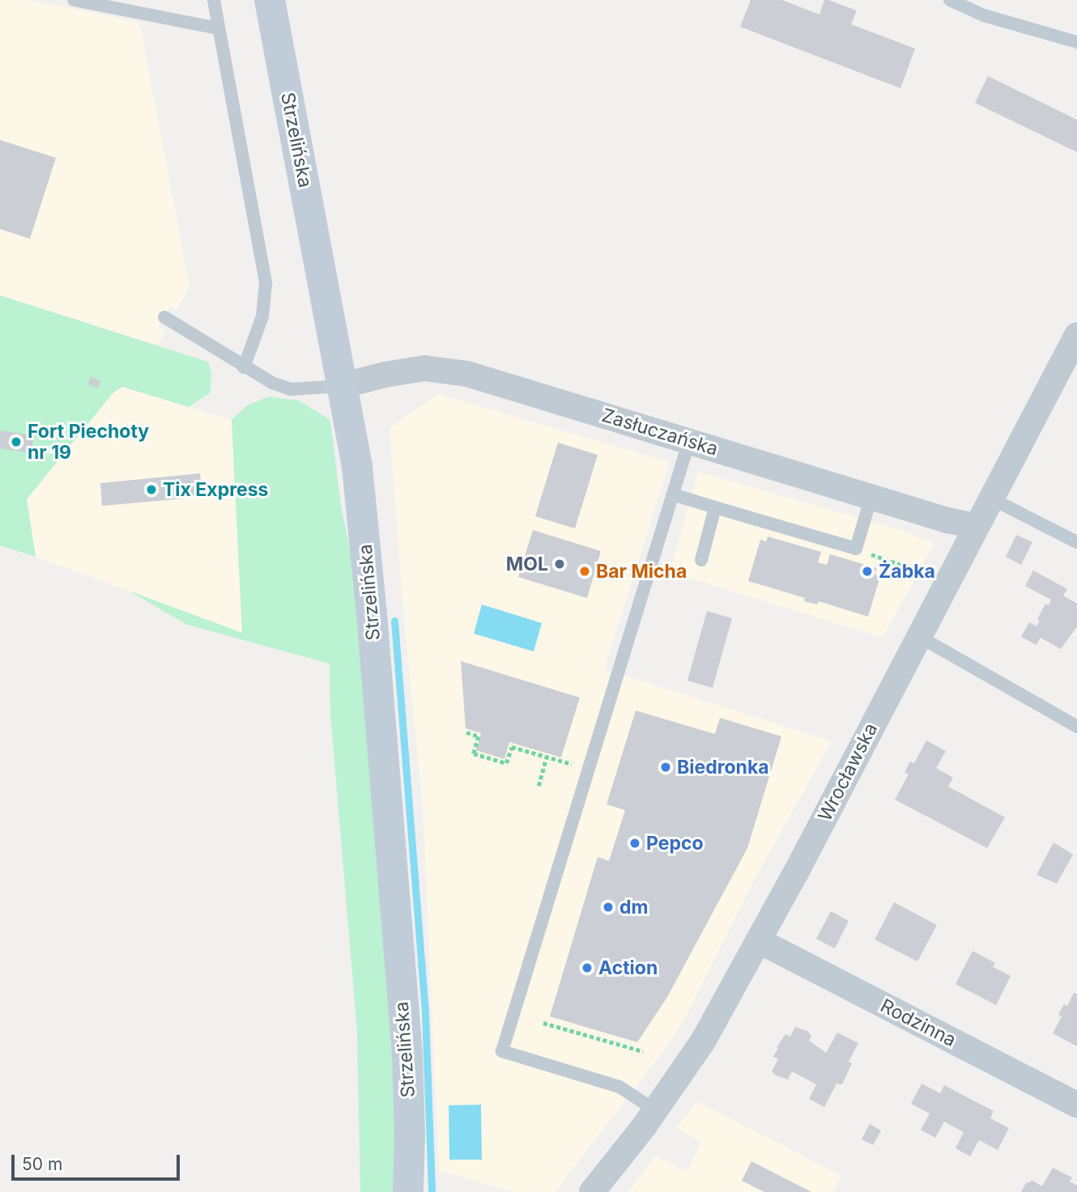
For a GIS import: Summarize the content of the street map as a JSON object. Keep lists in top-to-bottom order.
{
  "streets": {
    "main road": ["Strzelińska"],
    "street": ["Zasłuczańska", "Wrocławska", "Rodzinna"]
  },
  "crossings": [
    ["Strzelińska", "Zasłuczańska"],
    ["Zasłuczańska", "Wrocławska"],
    ["Wrocławska", "Rodzinna"]
  ],
  "places": [
    "Fort Piechoty nr 19",
    "Tix Express",
    "MOL",
    "Bar Micha",
    "Żabka",
    "Biedronka",
    "Pepco",
    "dm",
    "Action"
  ],
  "scale_bar": "50 m"
}
